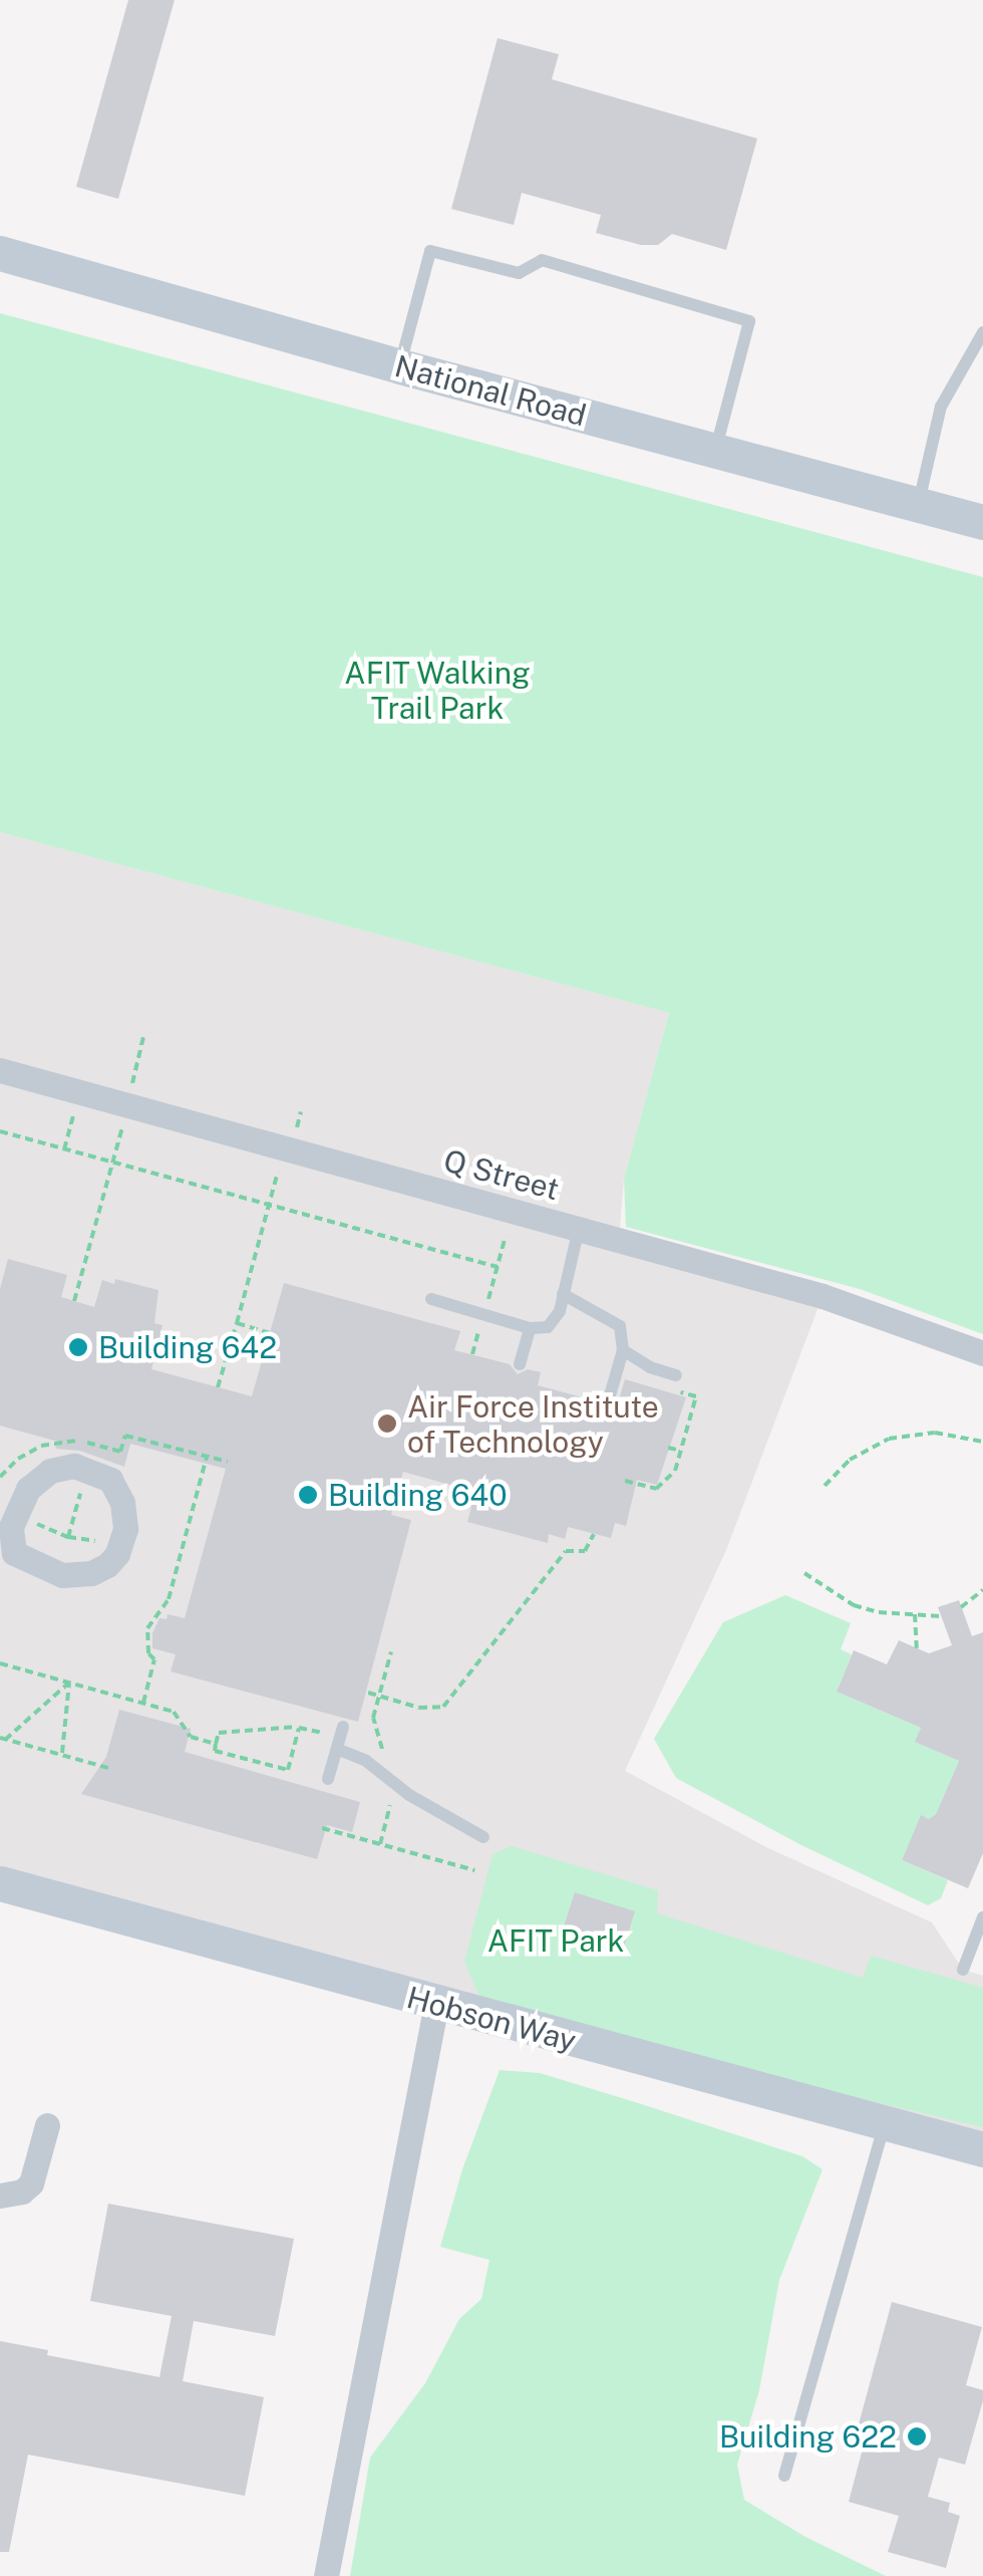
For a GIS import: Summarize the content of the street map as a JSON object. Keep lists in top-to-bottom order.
{
  "streets": {
    "main road": ["National Road", "Hobson Way"],
    "street": ["Q Street"]
  },
  "parks": ["AFIT Walking Trail Park", "AFIT Park"],
  "places": [
    "Building 642",
    "Air Force Institute of Technology",
    "Building 640",
    "Building 622"
  ]
}
